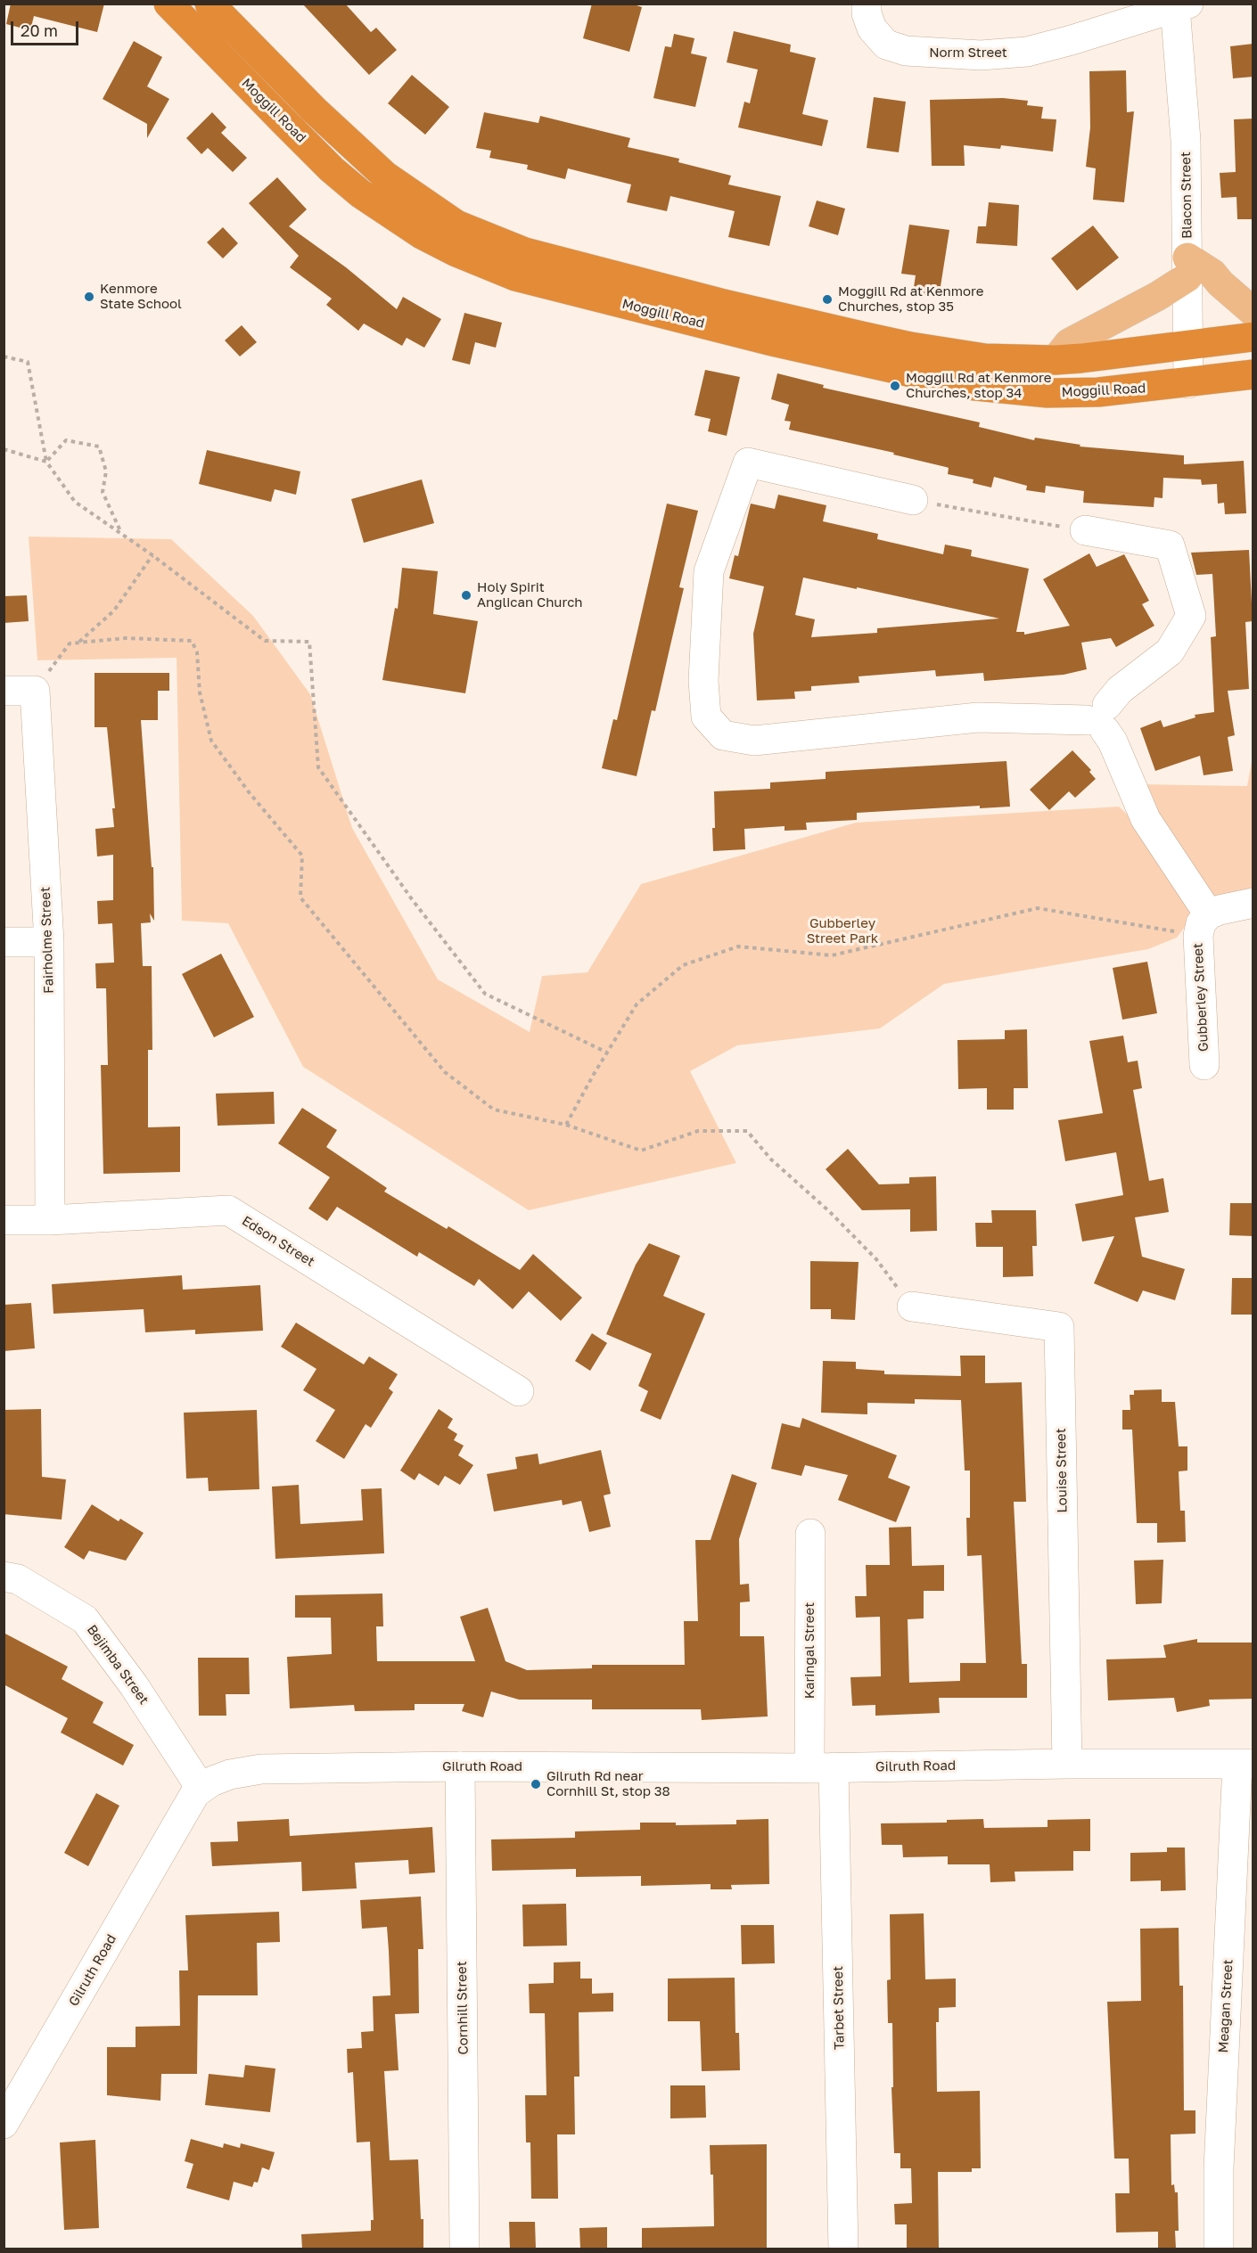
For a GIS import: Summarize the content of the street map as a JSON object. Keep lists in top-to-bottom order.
{
  "streets": {
    "highway": ["Moggill Road"],
    "street": [
      "Norm Street",
      "Blacon Street",
      "Fairholme Street",
      "Gubberley Street",
      "Edson Street",
      "Louise Street",
      "Karingal Street",
      "Bejimba Street",
      "Gilruth Road",
      "Meagan Street",
      "Cornhill Street",
      "Tarbet Street"
    ]
  },
  "crossings": [
    ["Norm Street", "Blacon Street"],
    ["Moggill Road", "Blacon Street"],
    ["Fairholme Street", "Edson Street"],
    ["Louise Street", "Gilruth Road"],
    ["Karingal Street", "Gilruth Road"],
    ["Karingal Street", "Tarbet Street"],
    ["Bejimba Street", "Gilruth Road"],
    ["Gilruth Road", "Meagan Street"],
    ["Gilruth Road", "Cornhill Street"],
    ["Gilruth Road", "Tarbet Street"]
  ],
  "parks": ["Gubberley Street Park"],
  "places": [
    "Kenmore State School",
    "Moggill Rd at Kenmore Churches, stop 35",
    "Moggill Rd at Kenmore Churches, stop 34",
    "Holy Spirit Anglican Church",
    "Gilruth Rd near Cornhill St, stop 38"
  ],
  "scale_bar": "20 m"
}
